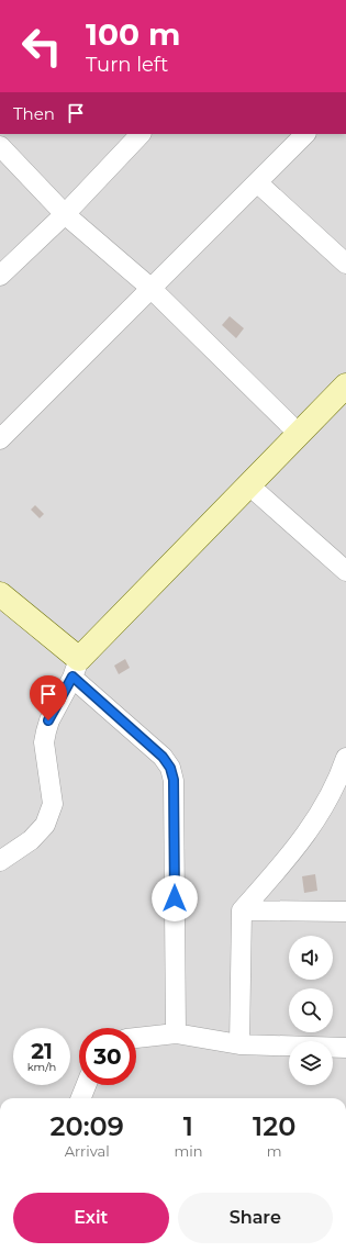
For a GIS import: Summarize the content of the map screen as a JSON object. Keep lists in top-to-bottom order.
{
  "page": {
    "turn": ["100 m", "Turn left"],
    "then": "Then",
    "speed": "21 km/h",
    "limit": "30",
    "eta": [
      "20:09",
      "Arrival",
      "1",
      "min",
      "120",
      "m"
    ],
    "buttons": ["Exit", "Share"]
  }
}
